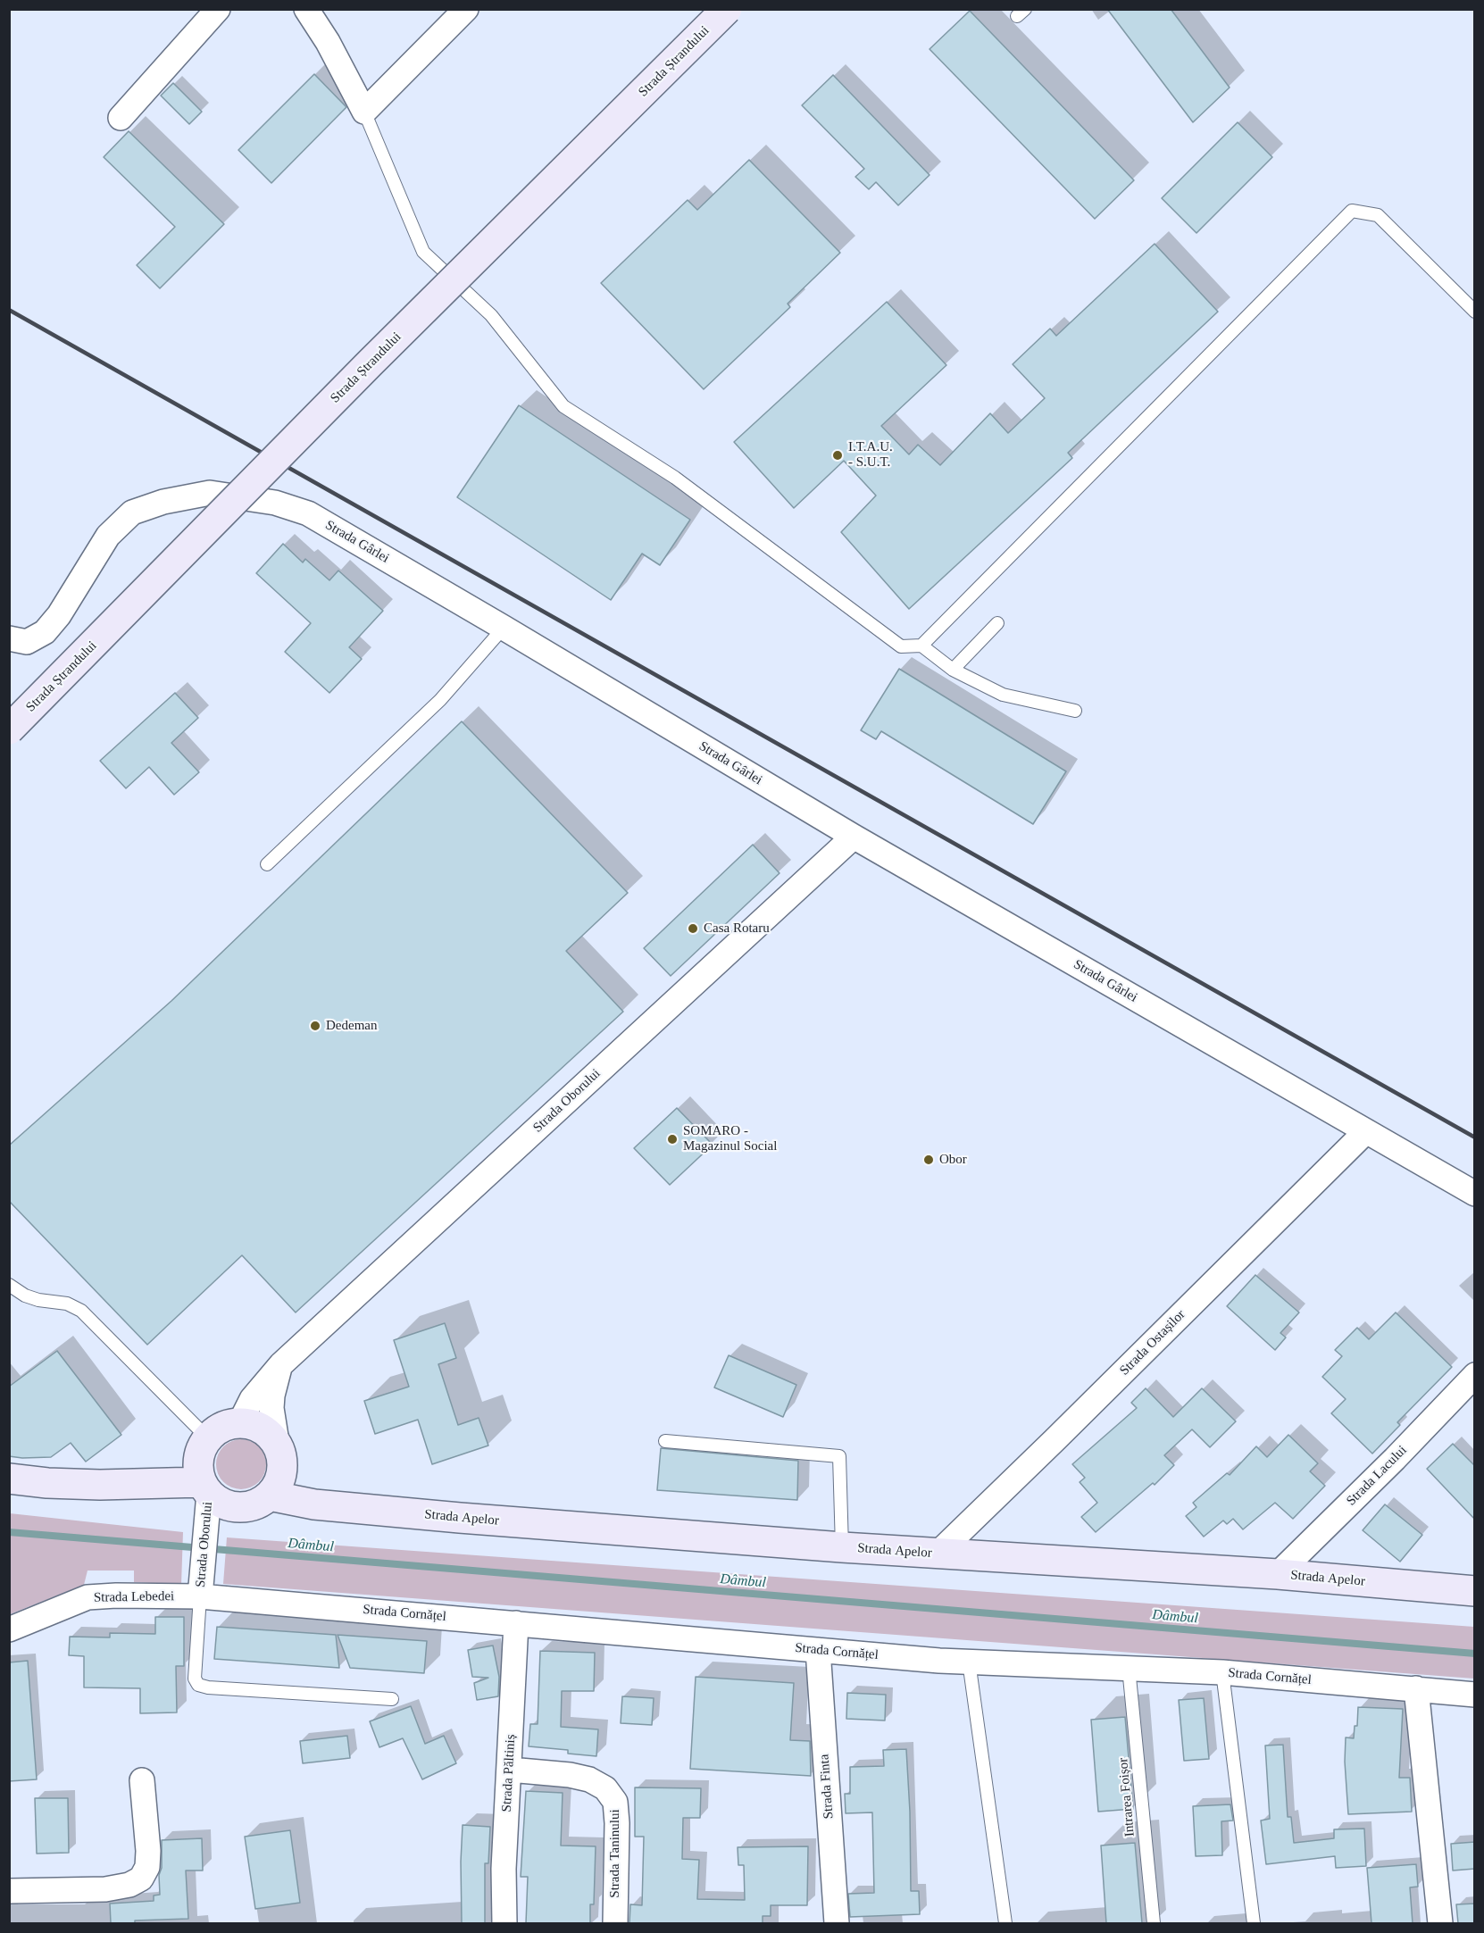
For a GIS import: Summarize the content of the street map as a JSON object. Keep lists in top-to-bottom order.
{
  "streets": {
    "street": [
      "Strada Ștrandului",
      "Strada Gârlei",
      "Strada Oborului",
      "Strada Ostașilor",
      "Strada Lacului",
      "Strada Apelor",
      "Strada Lebedei",
      "Strada Cornățel",
      "Strada Păltiniș",
      "Strada Finta",
      "Strada Taninului"
    ],
    "lane": ["Intrarea Foișor"]
  },
  "crossings": [
    ["Strada Gârlei", "Strada Oborului"],
    ["Strada Gârlei", "Strada Ostașilor"],
    ["Strada Oborului", "Strada Apelor"],
    ["Strada Oborului", "Strada Lebedei"],
    ["Strada Oborului", "Strada Cornățel"],
    ["Strada Ostașilor", "Strada Apelor"],
    ["Strada Lacului", "Strada Apelor"],
    ["Strada Lebedei", "Strada Cornățel"],
    ["Strada Cornățel", "Strada Păltiniș"],
    ["Strada Cornățel", "Strada Finta"],
    ["Strada Cornățel", "Intrarea Foișor"],
    ["Strada Păltiniș", "Strada Taninului"]
  ],
  "water": ["Dâmbul"],
  "places": [
    "I.T.A.U. - S.U.T.",
    "Casa Rotaru",
    "Dedeman",
    "SOMARO - Magazinul Social",
    "Obor"
  ]
}
